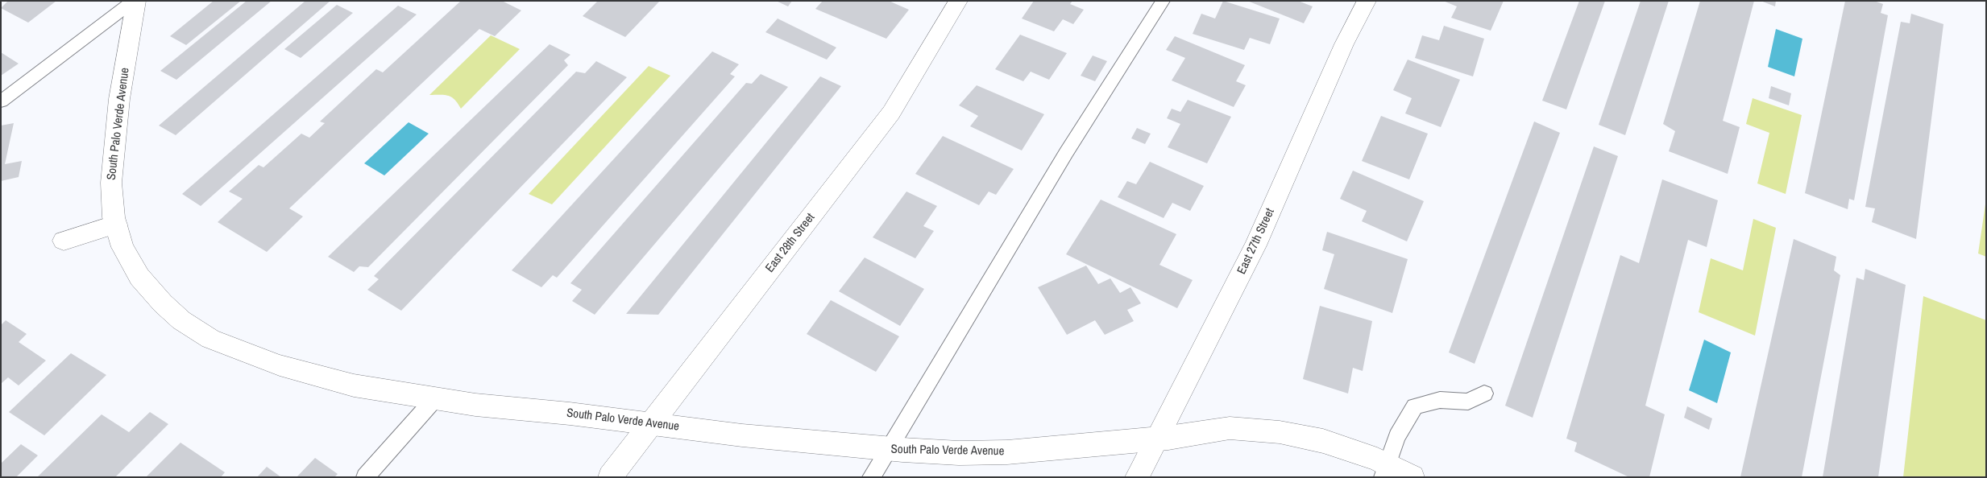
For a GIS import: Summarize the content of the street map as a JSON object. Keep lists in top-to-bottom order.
{
  "streets": {
    "street": ["South Palo Verde Avenue", "East 27th Street", "East 28th Street"]
  },
  "crossings": [
    ["South Palo Verde Avenue", "East 27th Street"],
    ["South Palo Verde Avenue", "East 28th Street"]
  ]
}
